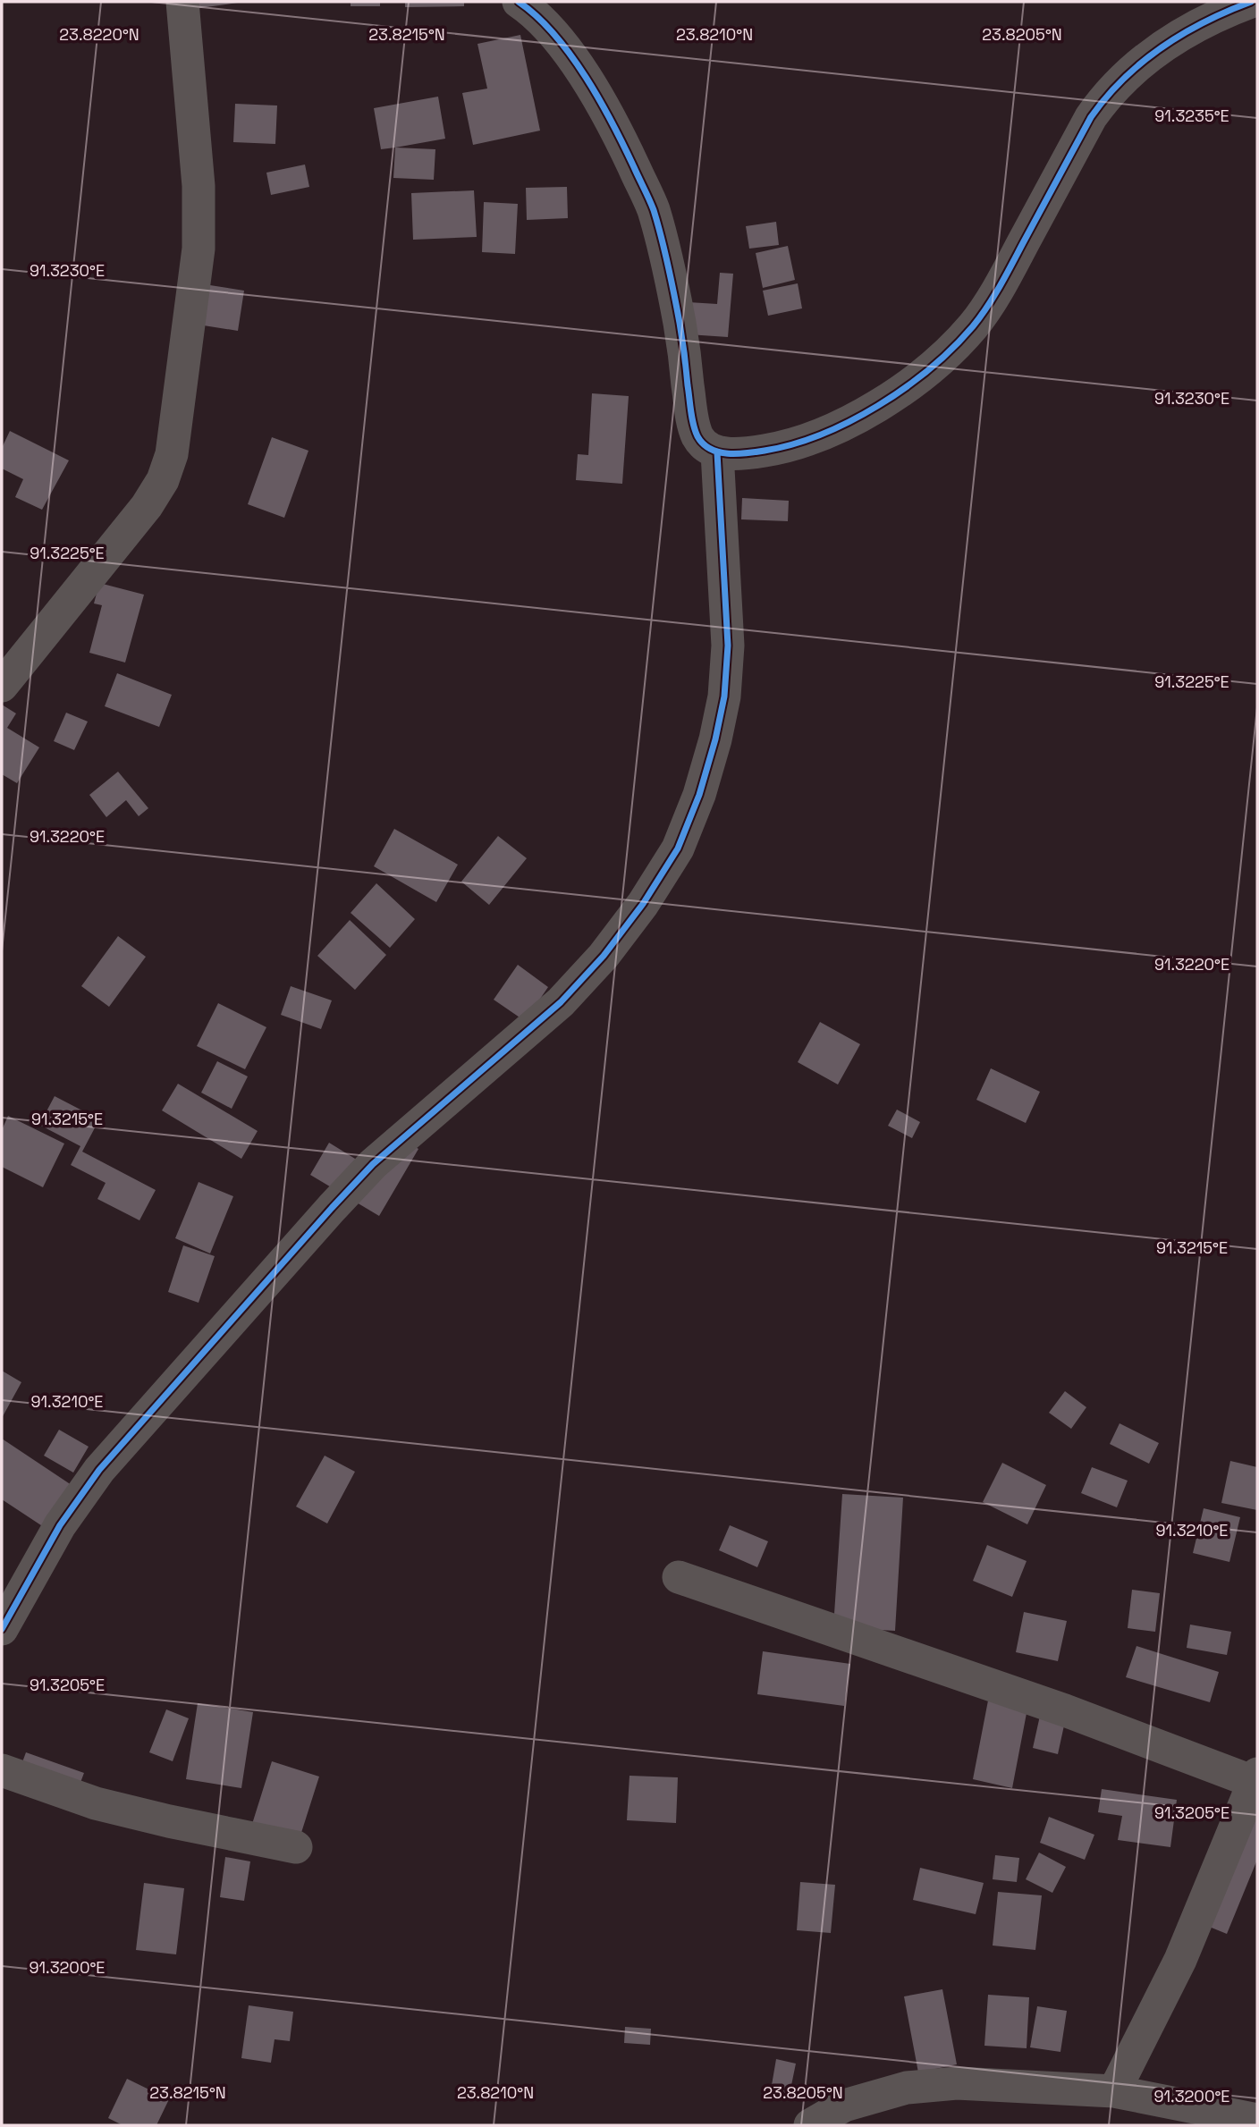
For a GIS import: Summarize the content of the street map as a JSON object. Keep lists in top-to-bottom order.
{
  "coordinates": [
    "23.8220°N",
    "23.8215°N",
    "23.8210°N",
    "23.8205°N",
    "91.3235°E",
    "91.3230°E",
    "91.3225°E",
    "91.3220°E",
    "91.3215°E",
    "91.3210°E",
    "91.3205°E",
    "91.3200°E"
  ]
}
